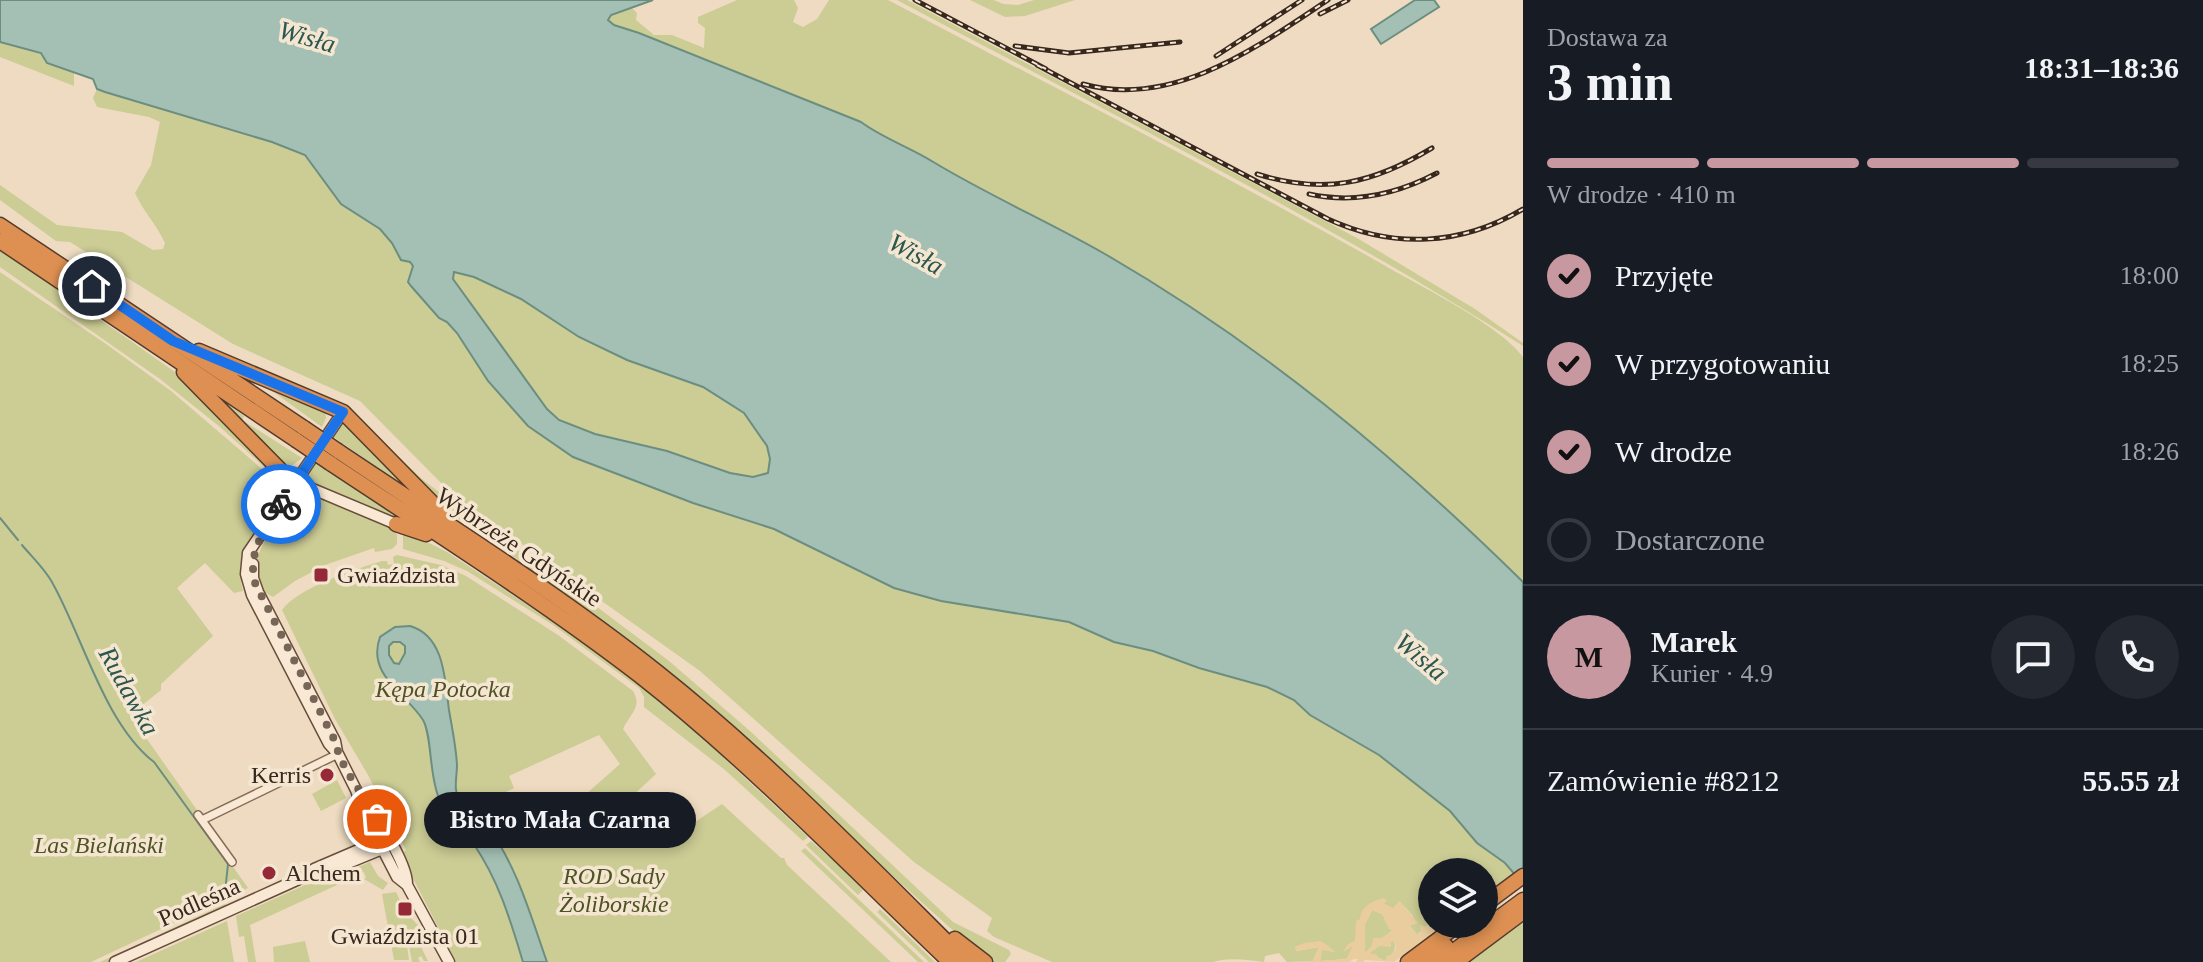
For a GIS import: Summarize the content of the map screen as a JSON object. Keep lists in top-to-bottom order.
{
  "streets": {
    "highway": ["Wybrzeże Gdyńskie"],
    "street": ["Podleśna"]
  },
  "water": ["Wisła", "Rudawka"],
  "parks": ["Kępa Potocka", "Las Bielański", "ROD Sady Żoliborskie"],
  "places": {
    "transit": ["Gwiaździsta", "Gwiaździsta 01"],
    "other": ["Kerris", "Bistro Mała Czarna", "Alchem"]
  },
  "page": {
    "heading": ["3 min", "Dostawa za", "18:31–18:36"],
    "panel": [
      "Marek",
      "Kurier · 4.9",
      "Zamówienie #8212",
      "55.55 zł"
    ],
    "bar": "W drodze · 410 m",
    "list": [
      ["Przyjęte", "18:00"],
      ["W przygotowaniu", "18:25"],
      ["W drodze", "18:26"],
      "Dostarczone"
    ],
    "round": "M",
    "bubble": "Bistro Mała Czarna"
  }
}
